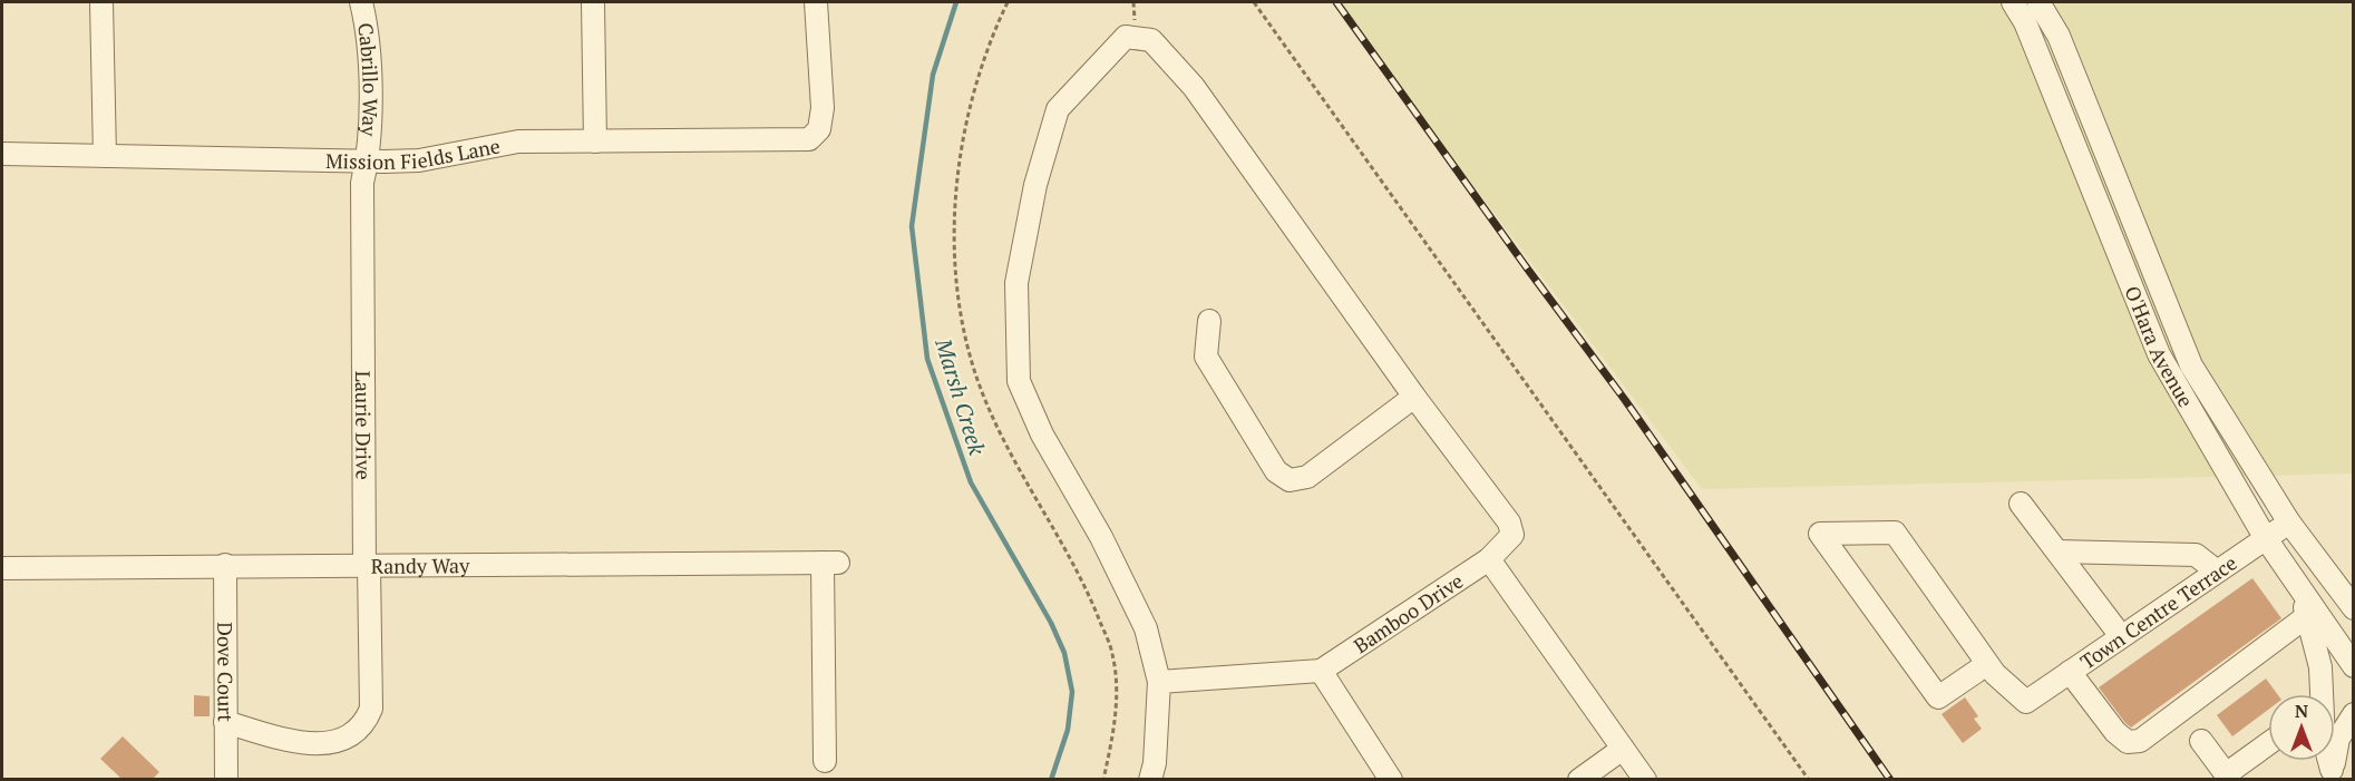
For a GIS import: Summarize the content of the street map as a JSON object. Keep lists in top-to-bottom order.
{
  "streets": {
    "street": [
      "Cabrillo Way",
      "Mission Fields Lane",
      "O'Hara Avenue",
      "Laurie Drive",
      "Randy Way",
      "Town Centre Terrace",
      "Bamboo Drive",
      "Dove Court"
    ]
  },
  "crossings": [
    ["Cabrillo Way", "Mission Fields Lane"],
    ["Cabrillo Way", "Laurie Drive"],
    ["O'Hara Avenue", "Town Centre Terrace"],
    ["Laurie Drive", "Randy Way"],
    ["Laurie Drive", "Dove Court"],
    ["Randy Way", "Dove Court"]
  ],
  "water": ["Marsh Creek"],
  "north": "top"
}
